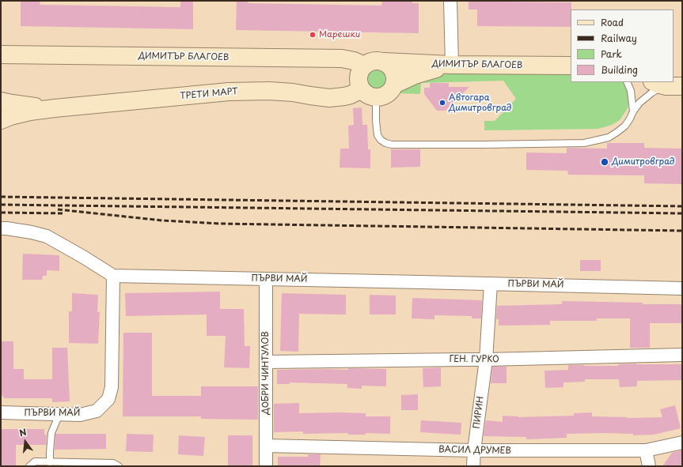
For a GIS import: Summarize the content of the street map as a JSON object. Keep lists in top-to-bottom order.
{
  "streets": {
    "street": [
      "ДИМИТЪР БЛАГОЕВ",
      "ТРЕТИ МАРТ",
      "ПЪРВИ МАЙ",
      "ГЕН. ГУРКО",
      "ДОБРИ ЧИНТУЛОВ",
      "ПИРИН",
      "ВАСИЛ ДРУМЕВ"
    ]
  },
  "crossings": [
    ["ДИМИТЪР БЛАГОЕВ", "ТРЕТИ МАРТ"],
    ["ПЪРВИ МАЙ", "ДОБРИ ЧИНТУЛОВ"],
    ["ПЪРВИ МАЙ", "ПИРИН"],
    ["ГЕН. ГУРКО", "ДОБРИ ЧИНТУЛОВ"],
    ["ГЕН. ГУРКО", "ПИРИН"],
    ["ДОБРИ ЧИНТУЛОВ", "ВАСИЛ ДРУМЕВ"],
    ["ПИРИН", "ВАСИЛ ДРУМЕВ"]
  ],
  "places": ["Марешки", "Автогара Димитровград", "Димитровград"],
  "legend": [
    "Road",
    "Railway",
    "Park",
    "Building"
  ],
  "north": "top"
}
